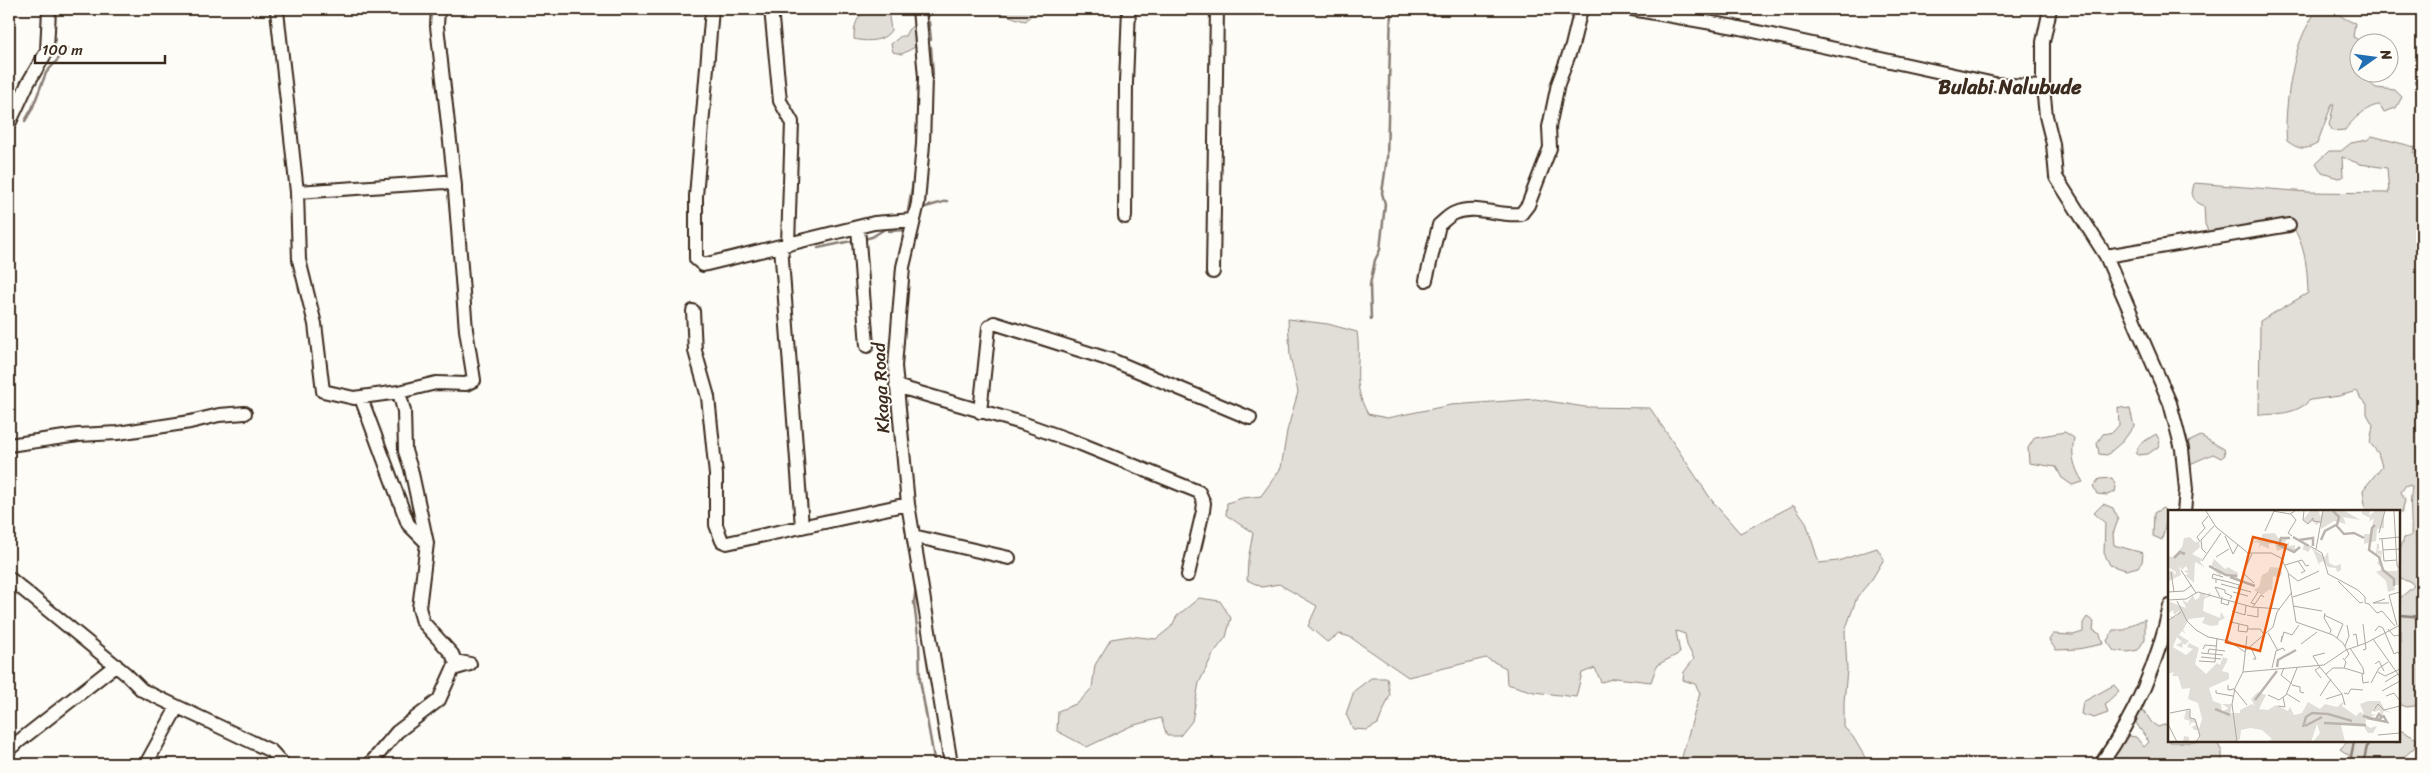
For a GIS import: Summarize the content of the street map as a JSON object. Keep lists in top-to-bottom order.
{
  "streets": {
    "street": ["Kkaga Road"]
  },
  "districts": ["Bulabi Nalubude"],
  "scale_bar": "100 m",
  "north": "right"
}
